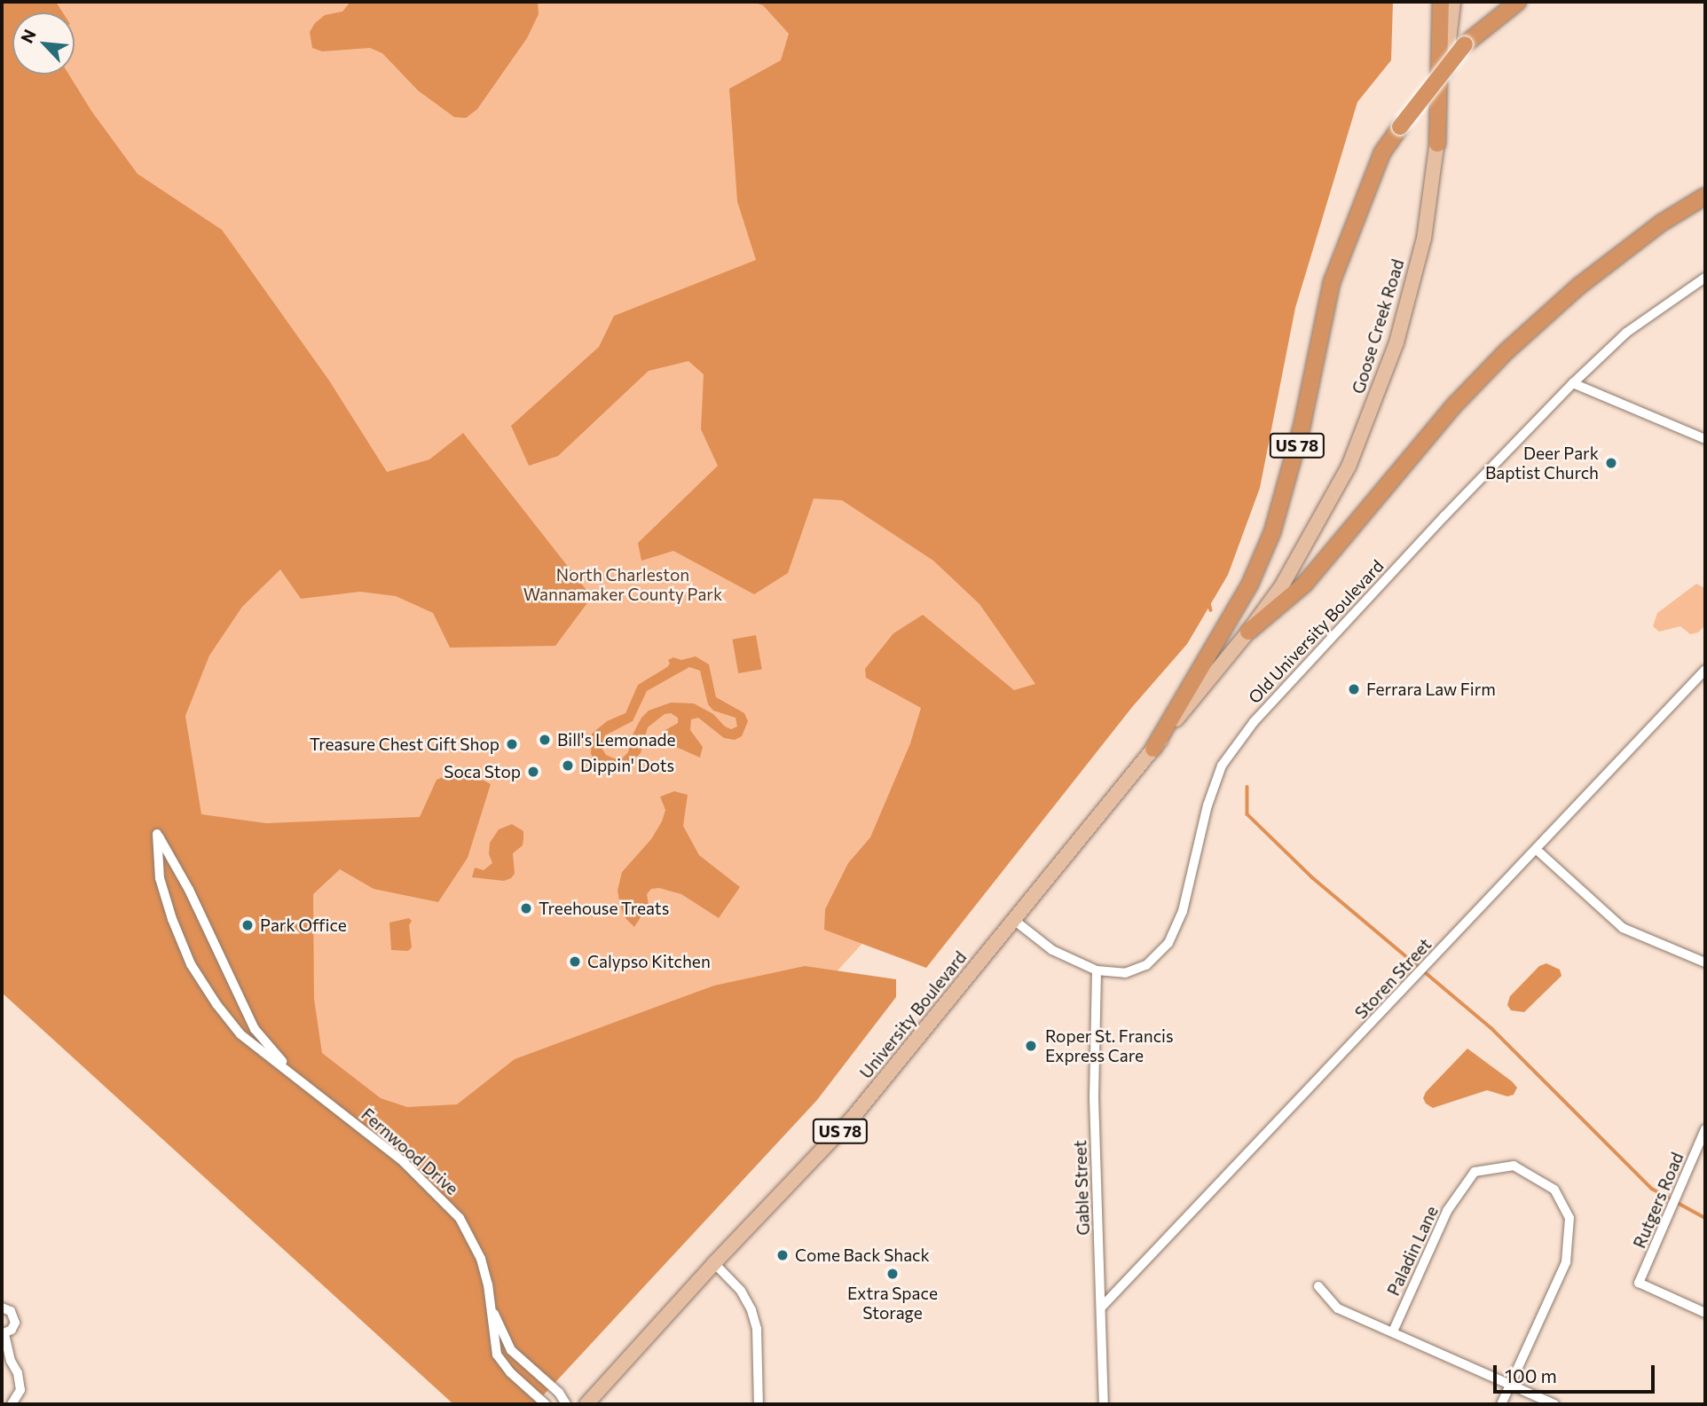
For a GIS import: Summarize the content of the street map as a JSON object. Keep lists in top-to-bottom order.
{
  "streets": {
    "highway": ["US 78"],
    "main road": ["Goose Creek Road", "University Boulevard"],
    "street": [
      "Old University Boulevard",
      "Storen Street",
      "Fernwood Drive",
      "Gable Street",
      "Rutgers Road",
      "Paladin Lane"
    ]
  },
  "crossings": [
    ["Goose Creek Road", "US 78"],
    ["Goose Creek Road", "University Boulevard"],
    ["US 78", "University Boulevard"],
    ["Old University Boulevard", "University Boulevard"],
    ["Old University Boulevard", "Gable Street"],
    ["Storen Street", "Gable Street"]
  ],
  "parks": ["North Charleston Wannamaker County Park"],
  "places": [
    "Deer Park Baptist Church",
    "Ferrara Law Firm",
    "Bill's Lemonade",
    "Treasure Chest Gift Shop",
    "Dippin' Dots",
    "Soca Stop",
    "Treehouse Treats",
    "Park Office",
    "Calypso Kitchen",
    "Roper St. Francis Express Care",
    "Come Back Shack",
    "Extra Space Storage"
  ],
  "scale_bar": "100 m",
  "north": "top left"
}
